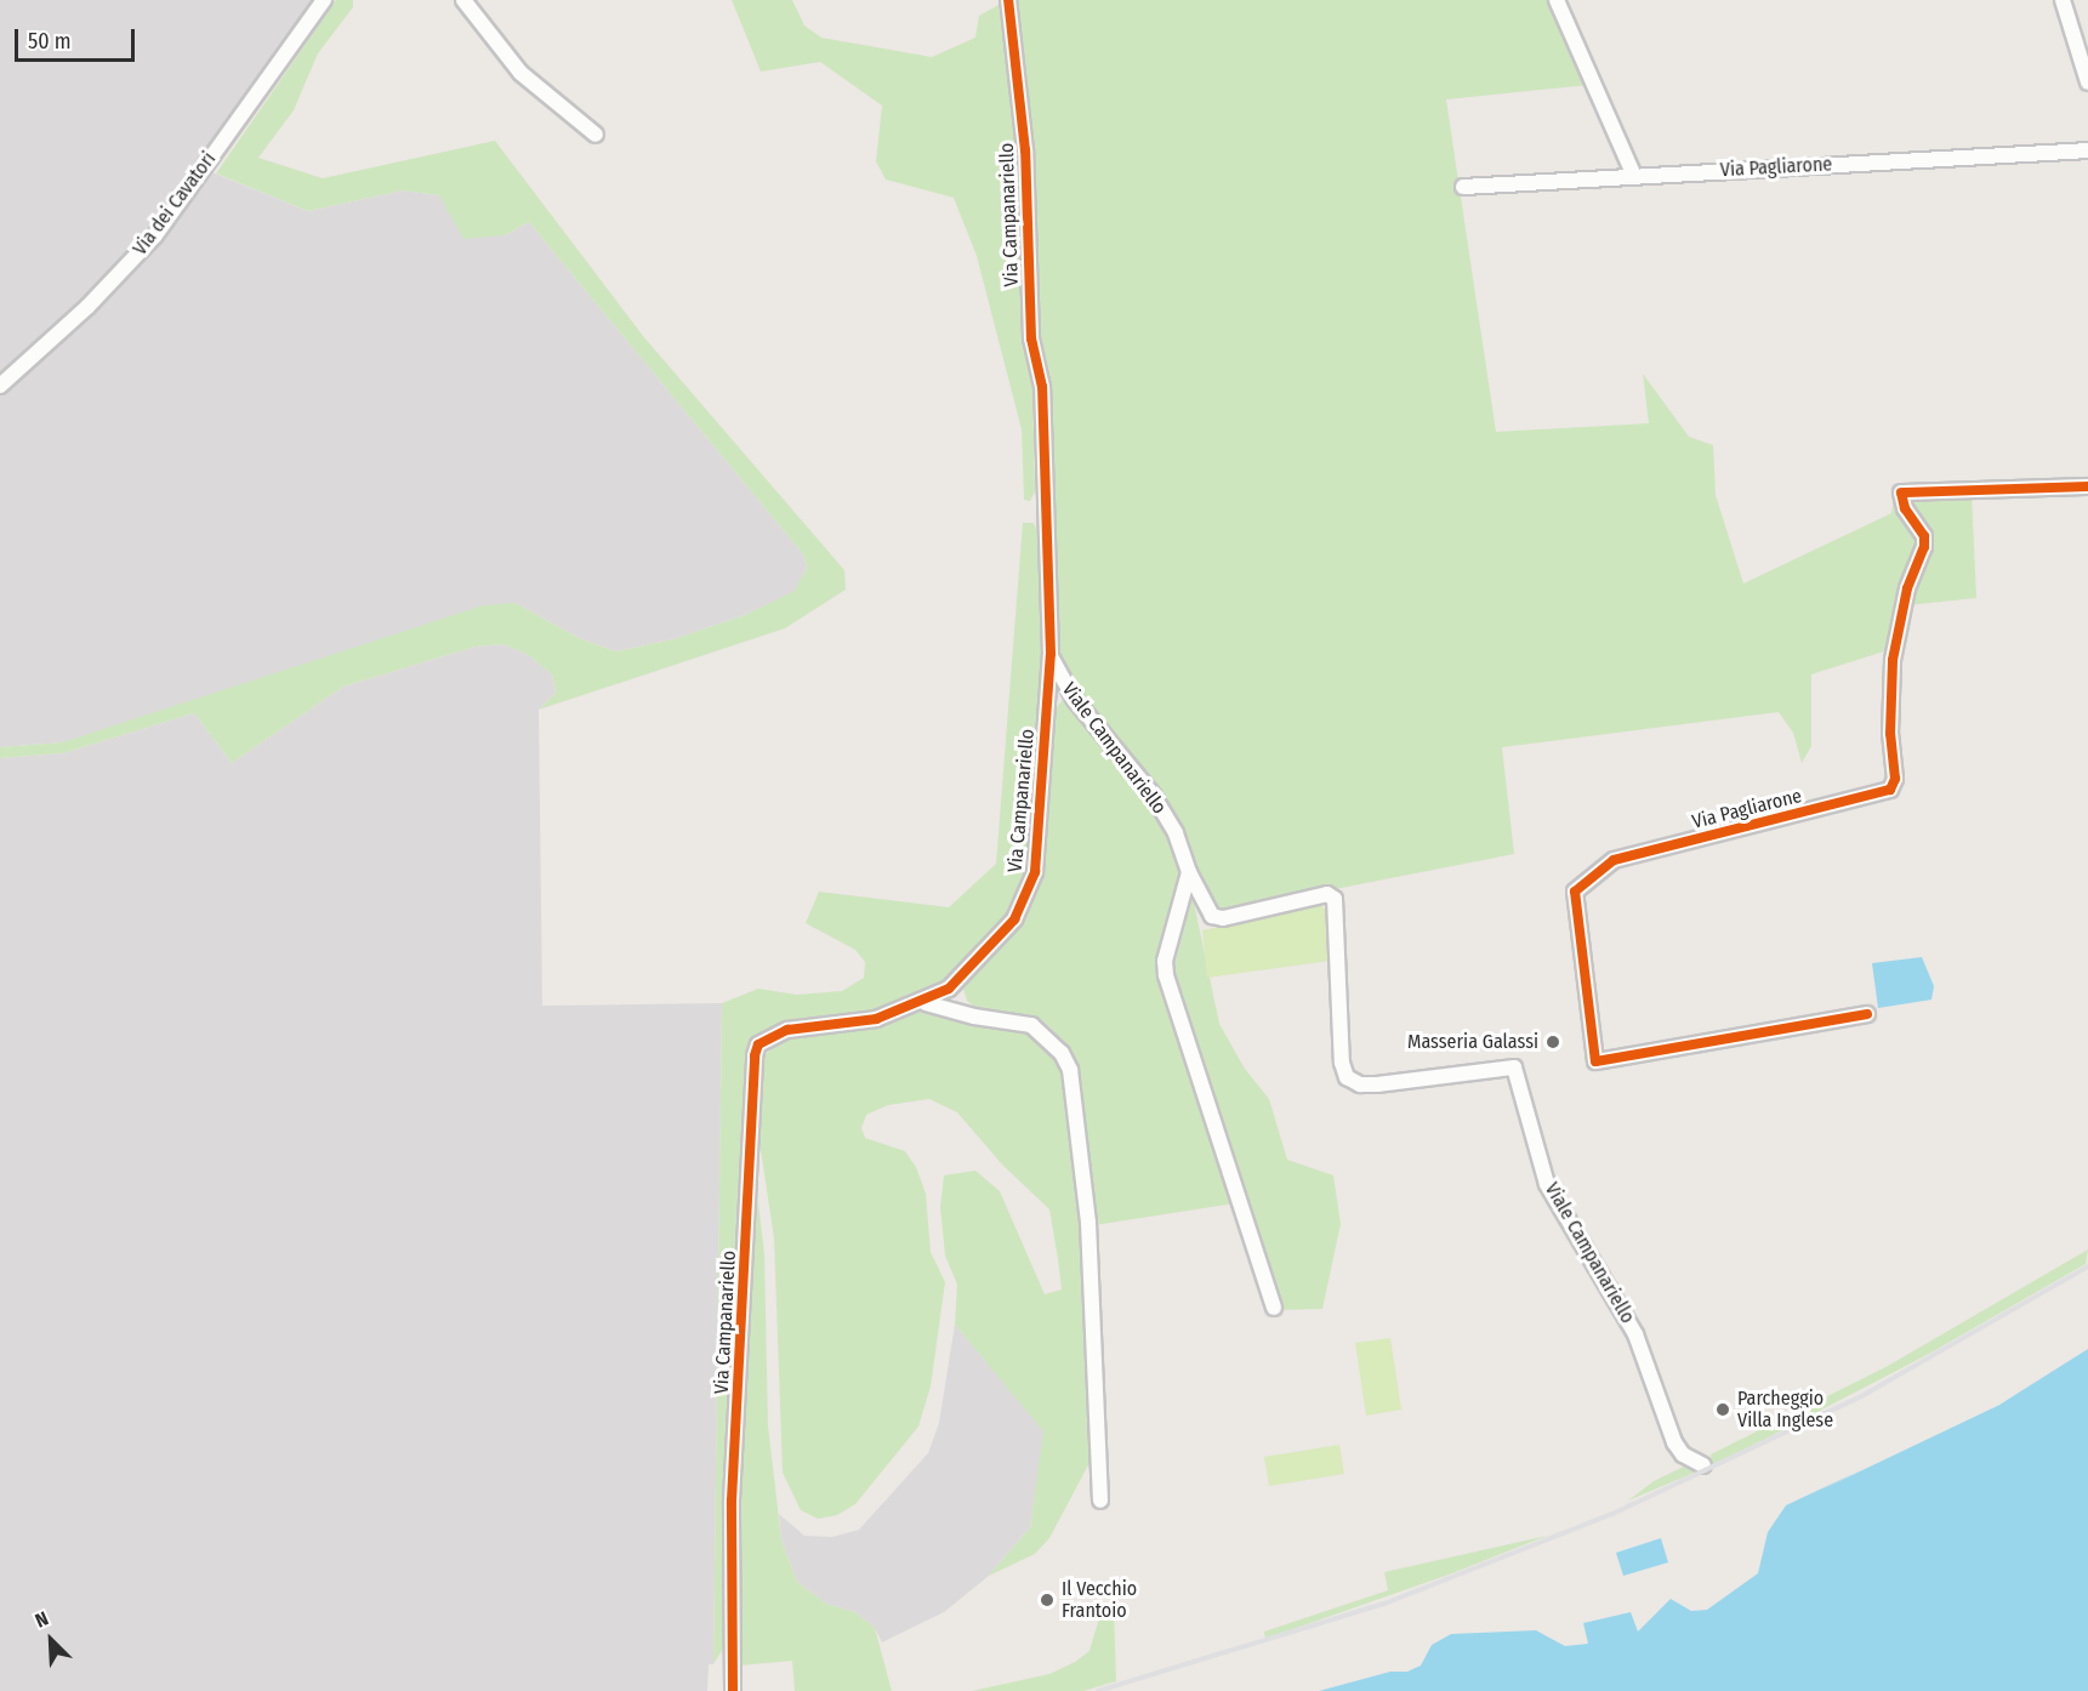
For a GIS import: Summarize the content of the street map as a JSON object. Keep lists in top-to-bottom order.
{
  "streets": {
    "street": [
      "Via Pagliarone",
      "Via dei Cavatori",
      "Via Campanariello",
      "Viale Campanariello"
    ]
  },
  "crossings": [
    ["Via Campanariello", "Viale Campanariello"]
  ],
  "places": ["Masseria Galassi", "Parcheggio Villa Inglese", "Il Vecchio Frantoio"],
  "scale_bar": "50 m",
  "north": "top left"
}
